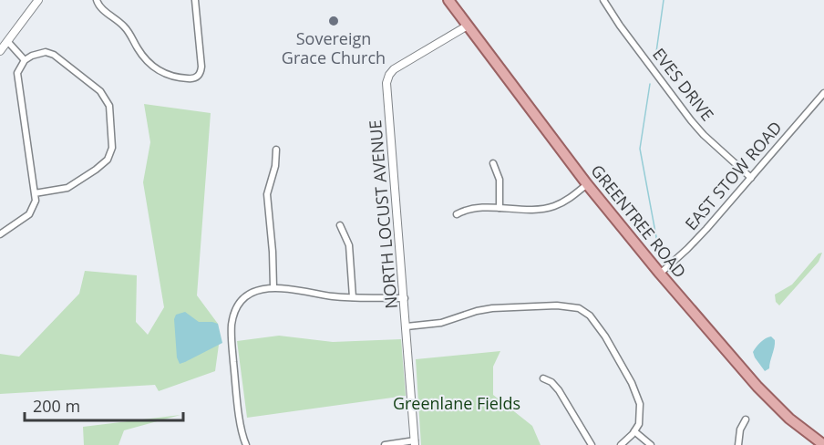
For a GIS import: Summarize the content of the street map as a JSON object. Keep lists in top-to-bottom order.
{
  "streets": {
    "main road": ["GREENTREE ROAD"],
    "street": ["EVES DRIVE", "EAST STOW ROAD", "NORTH LOCUST AVENUE"]
  },
  "crossings": [
    ["EVES DRIVE", "EAST STOW ROAD"],
    ["EAST STOW ROAD", "GREENTREE ROAD"],
    ["NORTH LOCUST AVENUE", "GREENTREE ROAD"]
  ],
  "parks": ["Greenlane Fields"],
  "places": ["Sovereign Grace Church"],
  "scale_bar": "200 m"
}
